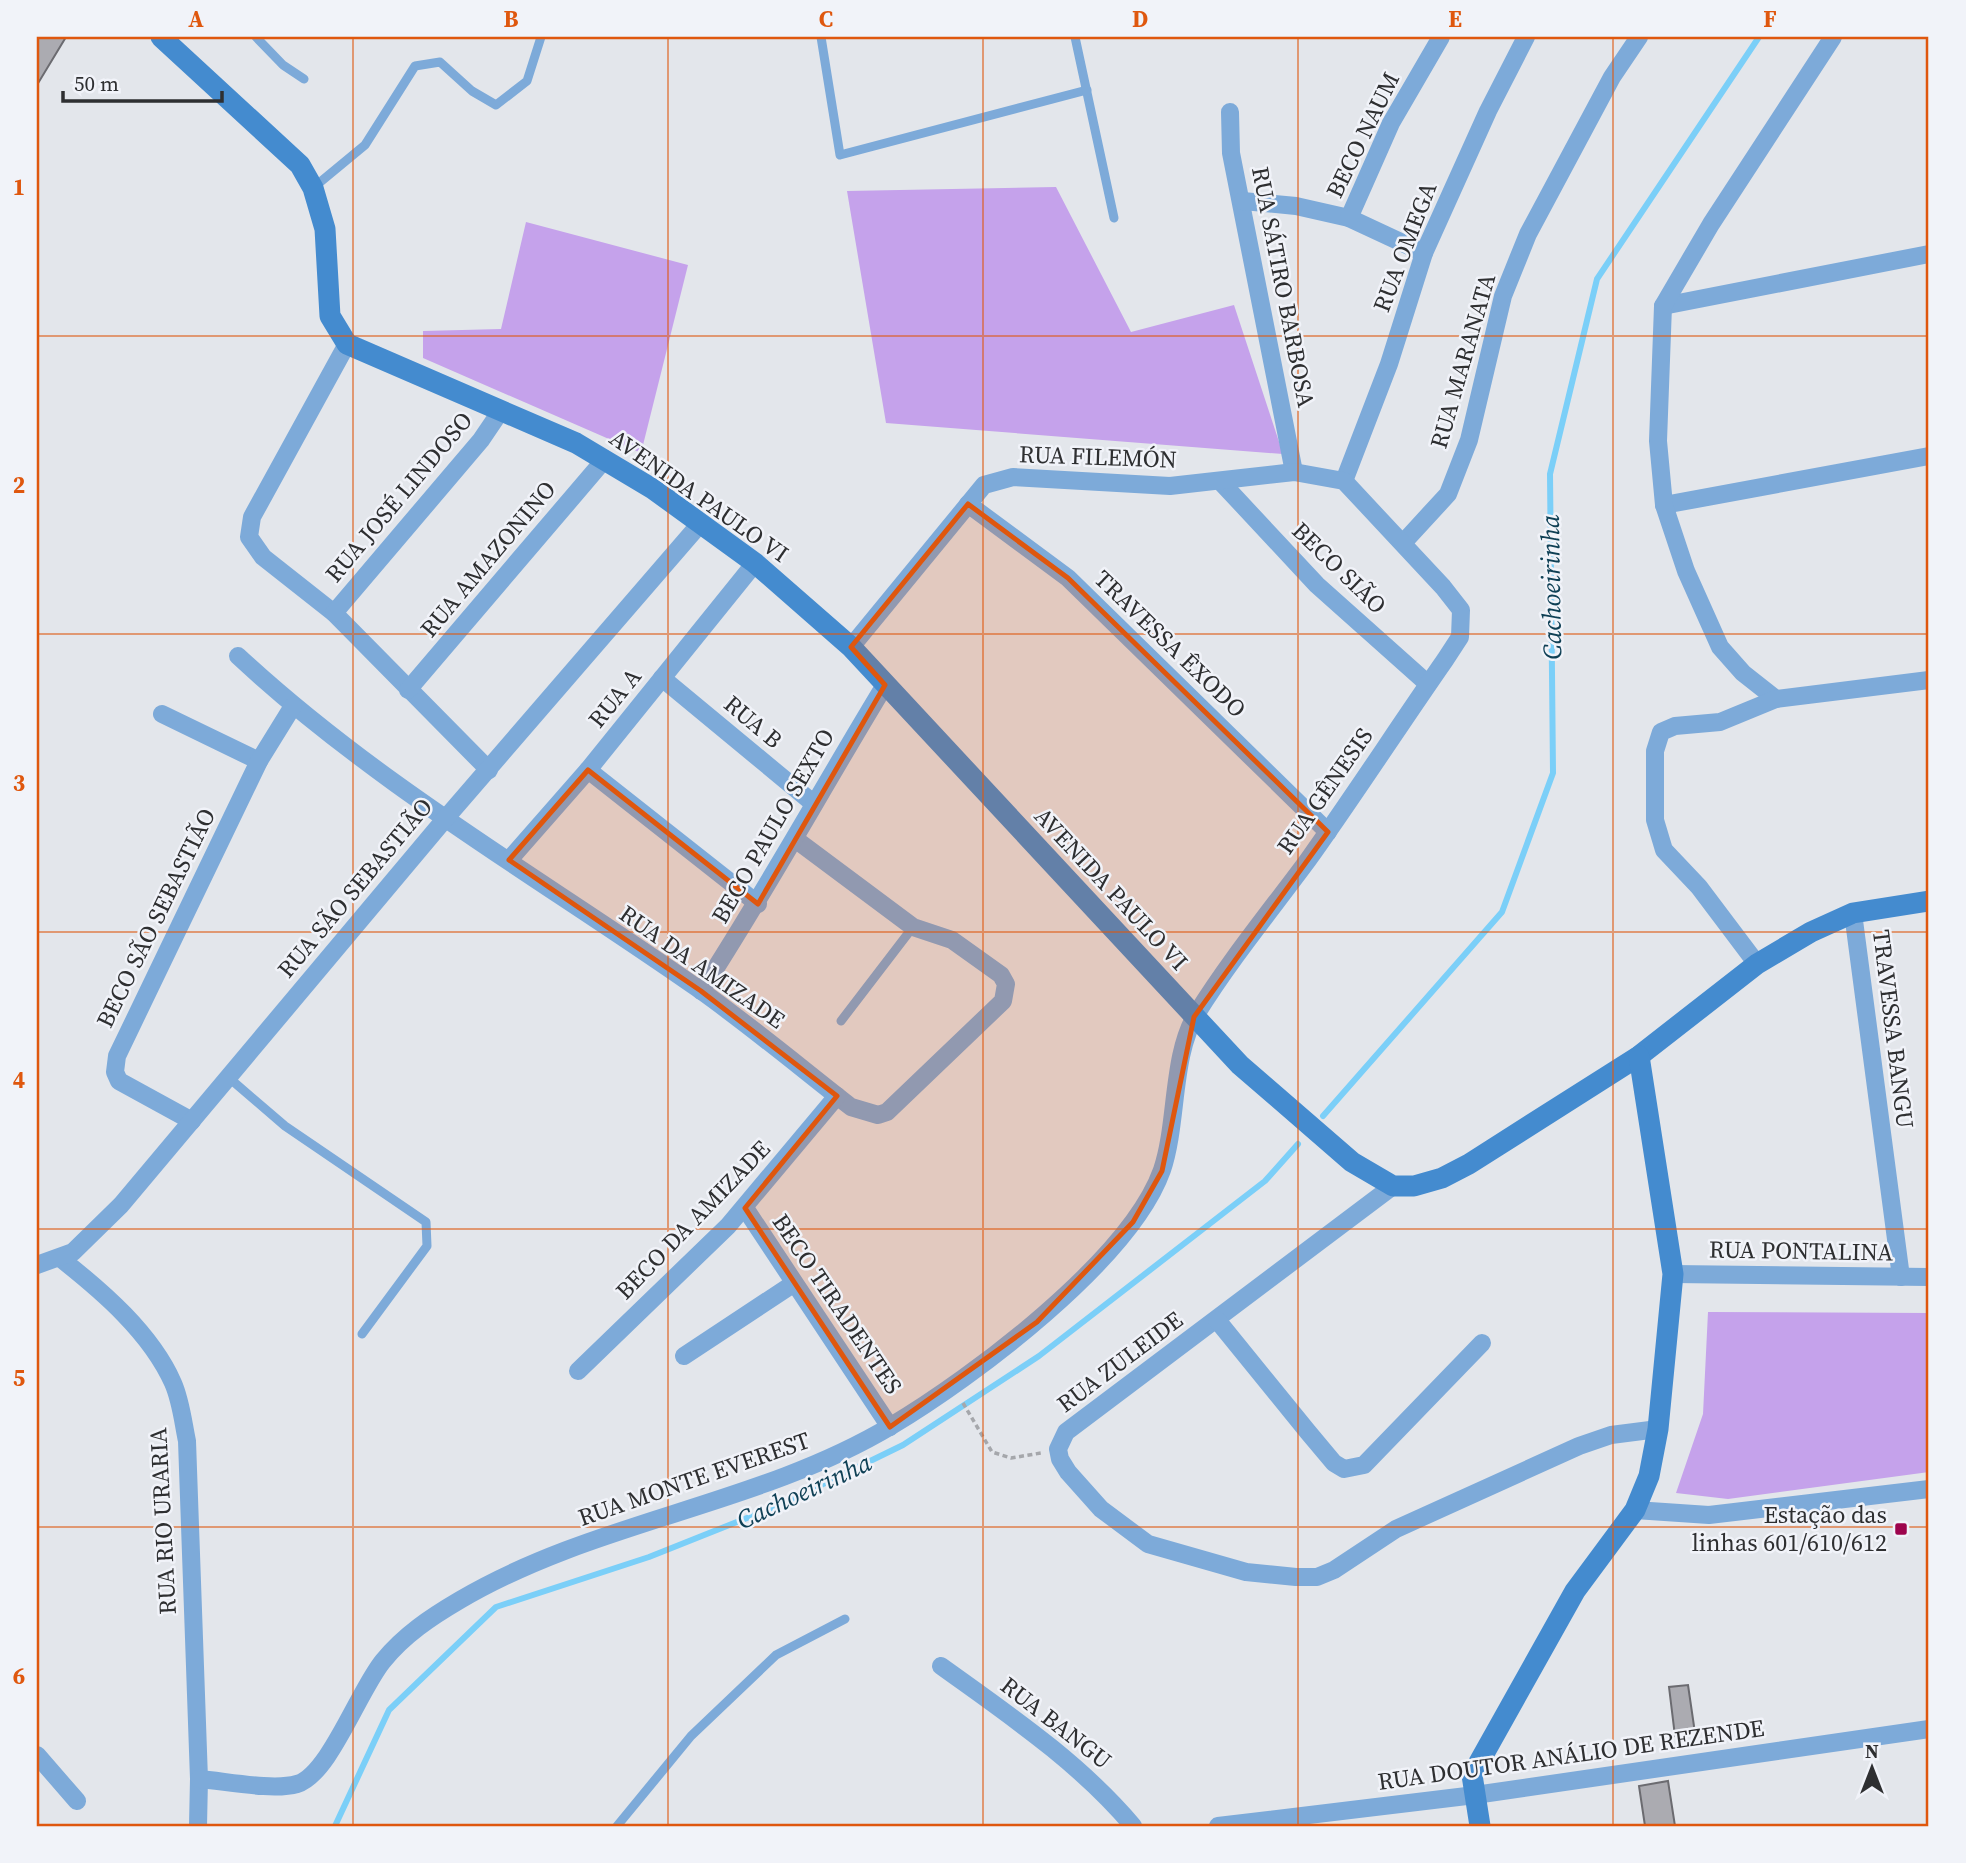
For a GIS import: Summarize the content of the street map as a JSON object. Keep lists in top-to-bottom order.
{
  "streets": {
    "street": [
      "BECO NAUM",
      "RUA OMEGA",
      "RUA SÁTIRO BARBOSA",
      "RUA MARANATA",
      "RUA FILEMÓN",
      "AVENIDA PAULO VI",
      "RUA JOSÉ LINDOSO",
      "RUA AMAZONINO",
      "BECO SIÃO",
      "TRAVESSA ÊXODO",
      "RUA A",
      "RUA B",
      "RUA GÊNESIS",
      "BECO PAULO SEXTO",
      "RUA SÃO SEBASTIÃO",
      "BECO SÃO SEBASTIÃO",
      "RUA DA AMIZADE",
      "TRAVESSA BANGU",
      "BECO DA AMIZADE",
      "RUA PONTALINA",
      "BECO TIRADENTES",
      "RUA ZULEIDE",
      "RUA MONTE EVEREST",
      "RUA RIO URARIA",
      "RUA BANGU",
      "RUA DOUTOR ANÁLIO DE REZENDE"
    ]
  },
  "crossings": [
    ["RUA OMEGA", "RUA FILEMÓN"],
    ["RUA SÁTIRO BARBOSA", "RUA FILEMÓN"],
    ["RUA MARANATA", "RUA GÊNESIS"],
    ["RUA FILEMÓN", "AVENIDA PAULO VI"],
    ["RUA FILEMÓN", "BECO SIÃO"],
    ["RUA FILEMÓN", "TRAVESSA ÊXODO"],
    ["AVENIDA PAULO VI", "RUA JOSÉ LINDOSO"],
    ["AVENIDA PAULO VI", "RUA AMAZONINO"],
    ["AVENIDA PAULO VI", "RUA A"],
    ["AVENIDA PAULO VI", "RUA GÊNESIS"],
    ["AVENIDA PAULO VI", "BECO PAULO SEXTO"],
    ["AVENIDA PAULO VI", "RUA SÃO SEBASTIÃO"],
    ["AVENIDA PAULO VI", "RUA ZULEIDE"],
    ["AVENIDA PAULO VI", "RUA MONTE EVEREST"],
    ["BECO SIÃO", "RUA GÊNESIS"],
    ["TRAVESSA ÊXODO", "RUA GÊNESIS"],
    ["RUA A", "RUA B"],
    ["RUA A", "RUA DA AMIZADE"],
    ["RUA B", "BECO PAULO SEXTO"],
    ["RUA GÊNESIS", "RUA MONTE EVEREST"],
    ["BECO PAULO SEXTO", "RUA DA AMIZADE"],
    ["RUA SÃO SEBASTIÃO", "BECO SÃO SEBASTIÃO"],
    ["RUA SÃO SEBASTIÃO", "RUA DA AMIZADE"],
    ["RUA SÃO SEBASTIÃO", "RUA RIO URARIA"],
    ["RUA DA AMIZADE", "BECO DA AMIZADE"],
    ["TRAVESSA BANGU", "RUA PONTALINA"],
    ["BECO DA AMIZADE", "BECO TIRADENTES"],
    ["BECO TIRADENTES", "RUA MONTE EVEREST"],
    ["RUA MONTE EVEREST", "RUA RIO URARIA"]
  ],
  "water": ["Cachoeirinha"],
  "places": {
    "transit": ["Estação das linhas 601/610/612"]
  },
  "scale_bar": "50 m",
  "north": "top",
  "grid": {
    "columns": [
      "A",
      "B",
      "C",
      "D",
      "E",
      "F"
    ],
    "rows": [
      "1",
      "2",
      "3",
      "4",
      "5",
      "6"
    ]
  }
}
